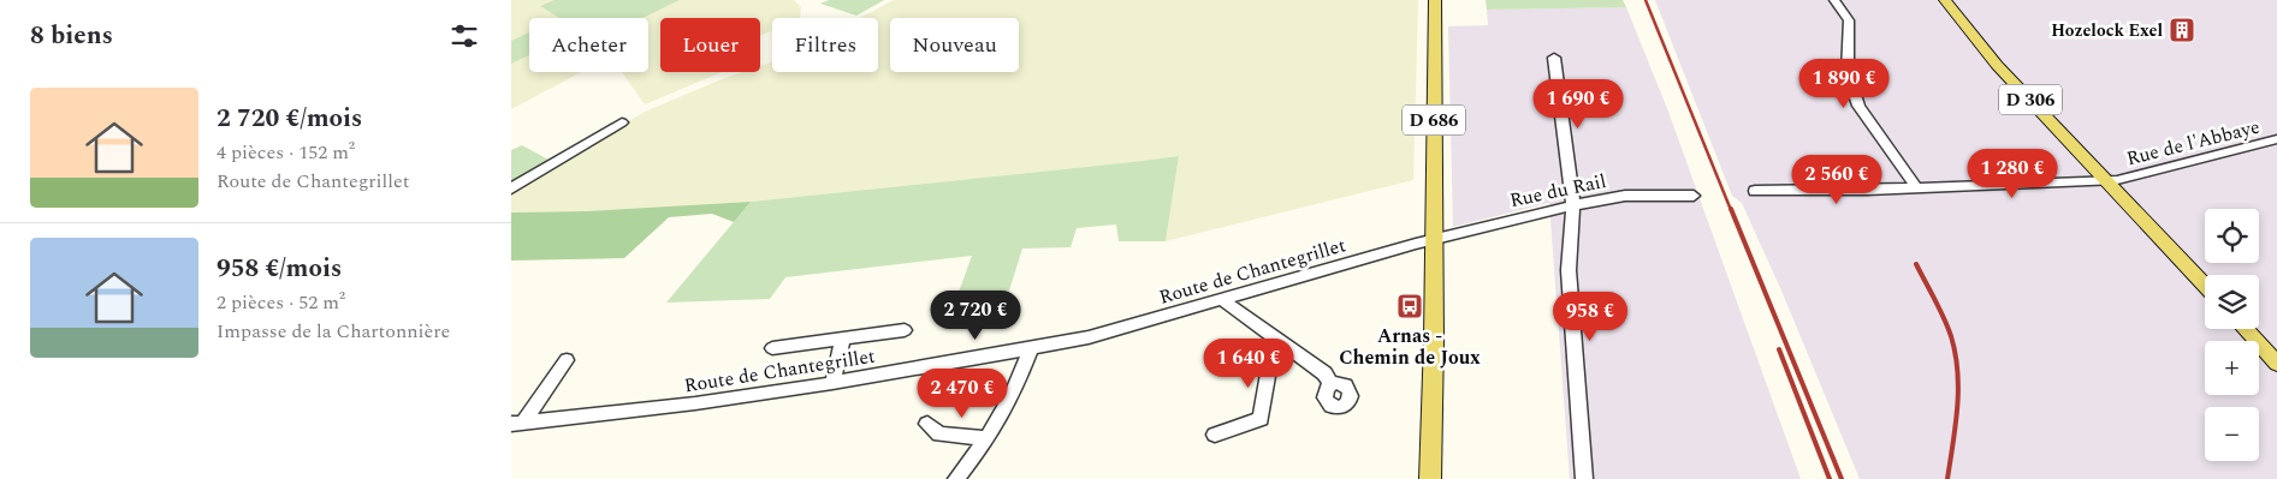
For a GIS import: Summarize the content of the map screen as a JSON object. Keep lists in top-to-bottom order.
{
  "streets": {
    "main road": ["D 306", "D 686"],
    "street": ["Rue de l'Abbaye", "Rue du Rail", "Route de Chantegrillet"]
  },
  "crossings": [
    ["D 306", "Rue de l'Abbaye"],
    ["D 686", "Rue du Rail"],
    ["D 686", "Route de Chantegrillet"],
    ["Rue du Rail", "Route de Chantegrillet"]
  ],
  "places": {
    "building": ["Hozelock Exel"],
    "bus stop": ["Arnas - Chemin de Joux"]
  },
  "page": {
    "heading": "8 biens",
    "chip": [
      "Acheter",
      "Louer",
      "Filtres",
      "Nouveau"
    ],
    "price": [
      "1 890 €",
      "1 690 €",
      "1 280 €",
      "2 560 €",
      "2 720 €",
      "958 €",
      "1 640 €",
      "2 470 €"
    ],
    "list": [
      {
        "name": "2 720 €/mois",
        "note": "4 pièces · 152 m² · Route de Chantegrillet"
      },
      {
        "name": "958 €/mois",
        "note": "2 pièces · 52 m² · Impasse de la Chartonnière"
      }
    ],
    "map_buttons": ["+", "−"]
  }
}
